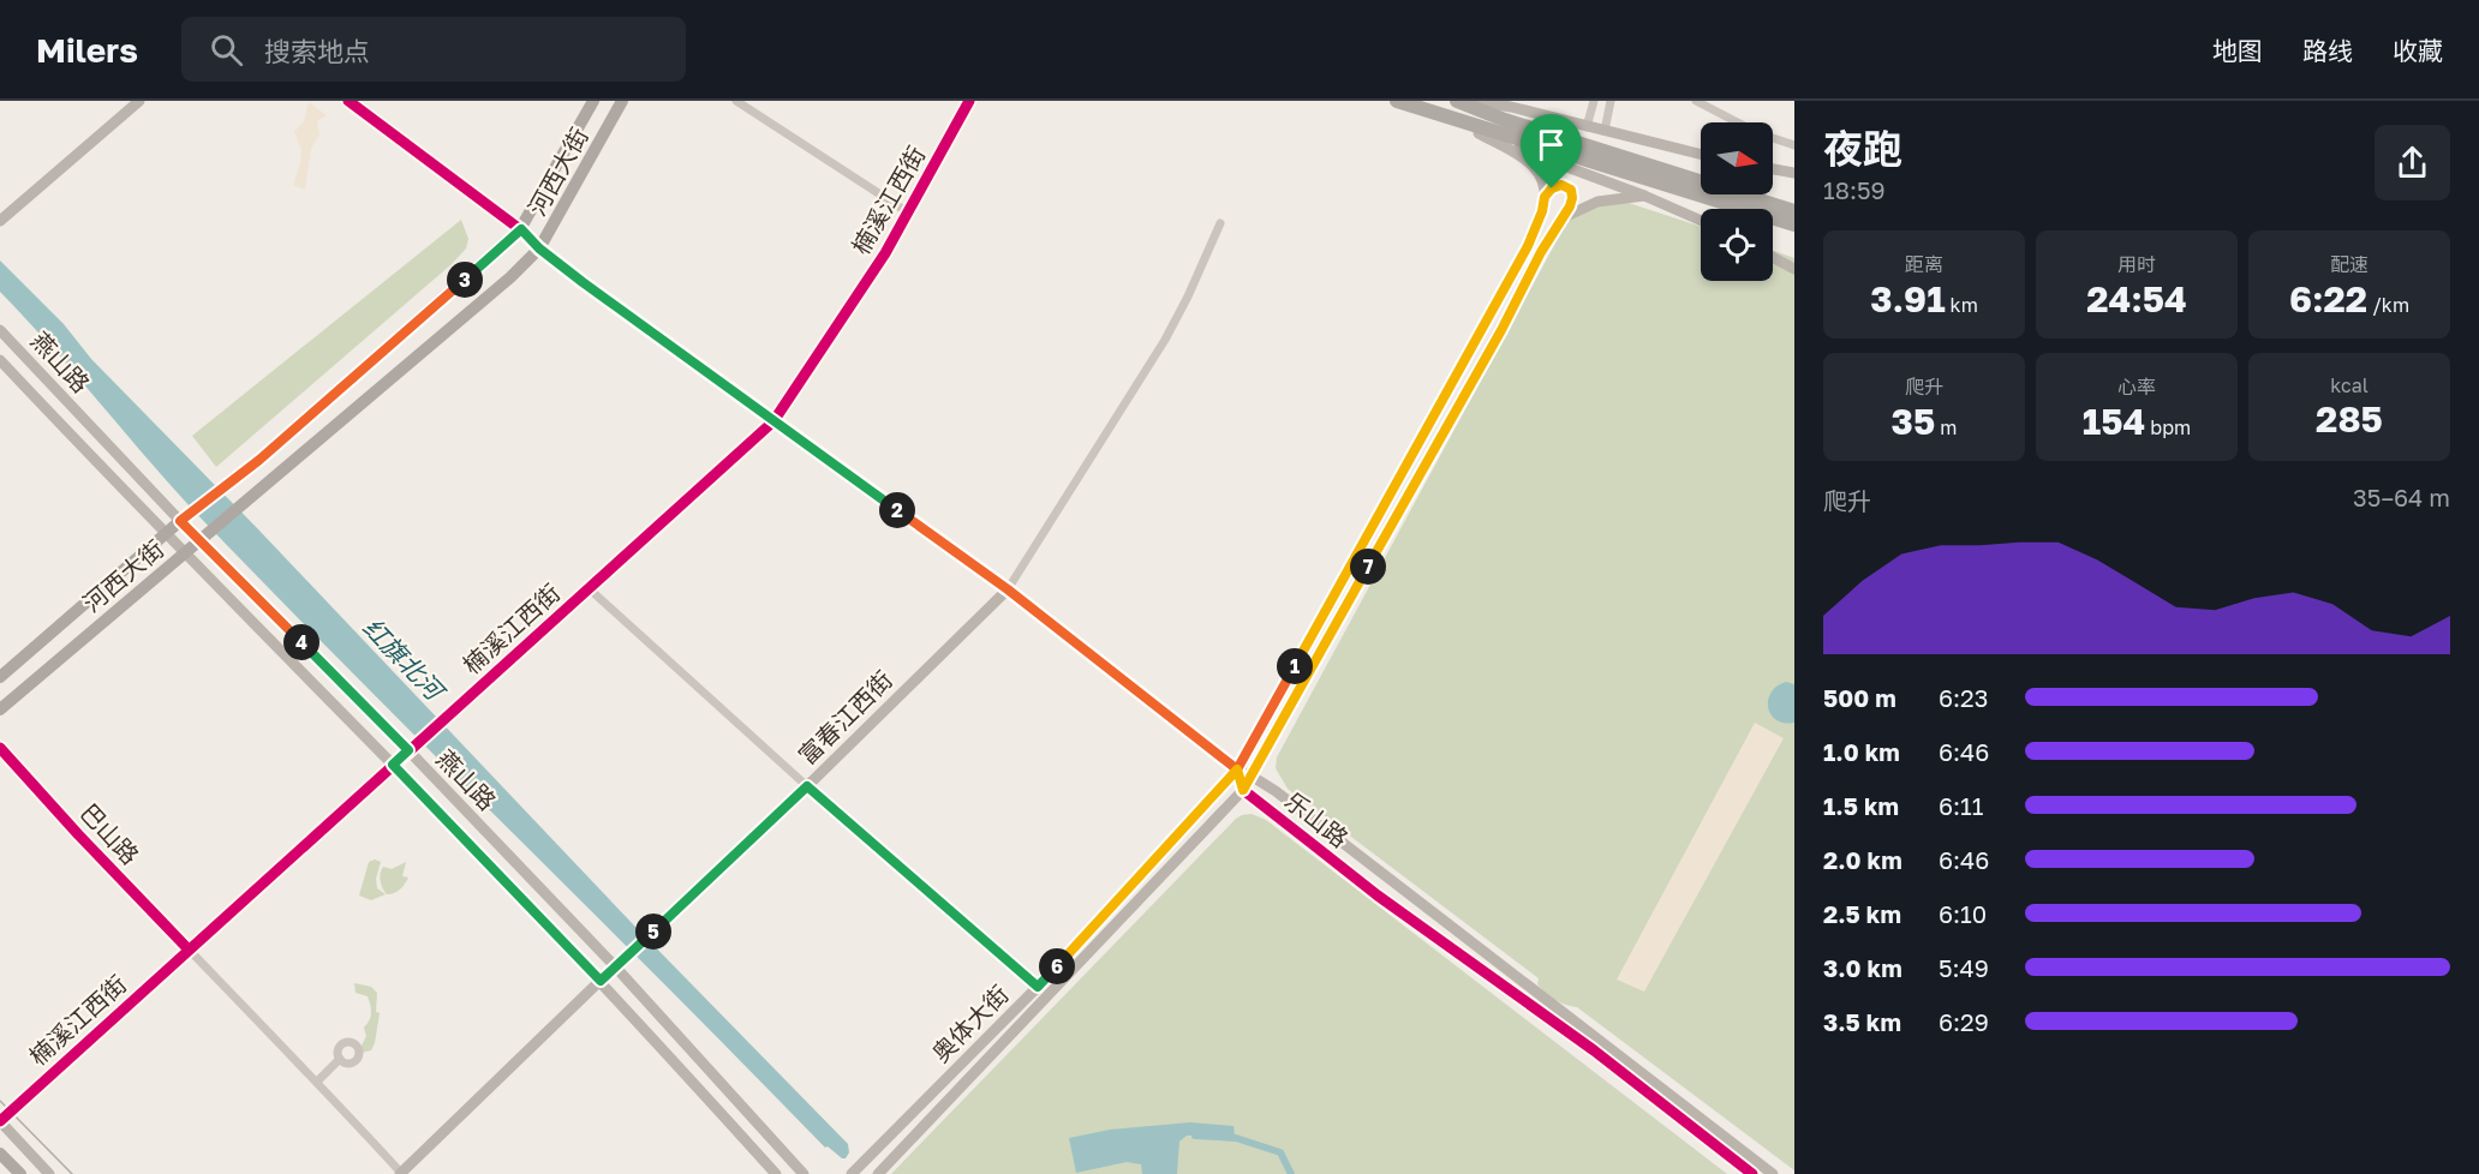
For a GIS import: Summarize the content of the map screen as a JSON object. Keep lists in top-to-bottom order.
{
  "streets": {
    "main road": [
      "河西大街",
      "燕山路",
      "富春江西街",
      "乐山路",
      "奥体大街"
    ],
    "street": ["楠溪江西街", "巴山路"]
  },
  "crossings": [
    ["河西大街", "燕山路"],
    ["河西大街", "乐山路"],
    ["楠溪江西街", "燕山路"],
    ["楠溪江西街", "乐山路"],
    ["楠溪江西街", "巴山路"],
    ["燕山路", "富春江西街"],
    ["富春江西街", "乐山路"],
    ["富春江西街", "巴山路"],
    ["乐山路", "奥体大街"]
  ],
  "water": ["红旗北河"],
  "north": "right",
  "page": {
    "header": "Milers",
    "search": "搜索地点",
    "nav": ["地图", "路线", "收藏"],
    "heading": ["夜跑", "18:59"],
    "stats": [
      ["距离", "3.91 km"],
      ["用时", "24:54"],
      ["配速", "6:22 /km"],
      ["爬升", "35 m"],
      ["心率", "154 bpm"],
      ["kcal", "285"]
    ],
    "pins": [
      "3",
      "2",
      "7",
      "4",
      "1",
      "5",
      "6"
    ],
    "chart": ["爬升", "35–64 m"],
    "list": [
      {
        "name": "500 m",
        "note": "6:23"
      },
      {
        "name": "1.0 km",
        "note": "6:46"
      },
      {
        "name": "1.5 km",
        "note": "6:11"
      },
      {
        "name": "2.0 km",
        "note": "6:46"
      },
      {
        "name": "2.5 km",
        "note": "6:10"
      },
      {
        "name": "3.0 km",
        "note": "5:49"
      },
      {
        "name": "3.5 km",
        "note": "6:29"
      }
    ]
  }
}
